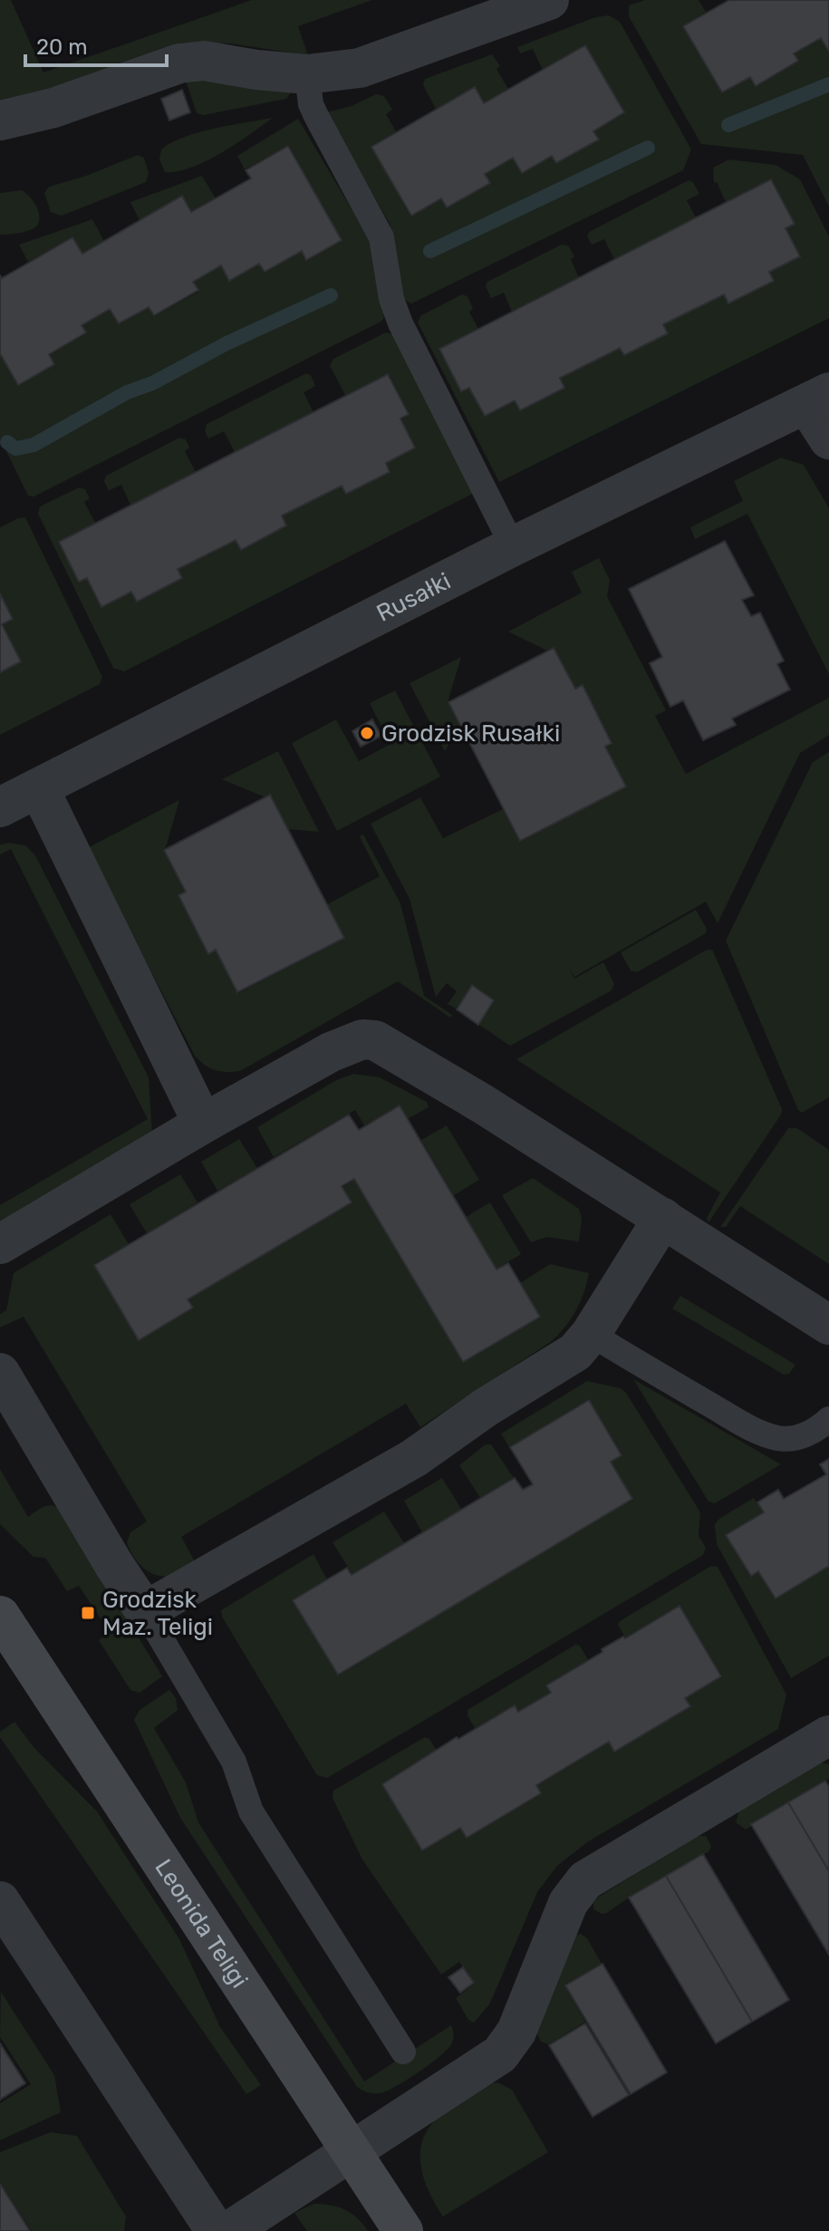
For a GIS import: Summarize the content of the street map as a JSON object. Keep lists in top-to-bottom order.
{
  "streets": {
    "street": ["Rusałki", "Leonida Teligi"]
  },
  "places": {
    "other": ["Grodzisk Rusałki"],
    "transit": ["Grodzisk Maz. Teligi"]
  },
  "scale_bar": "20 m"
}
